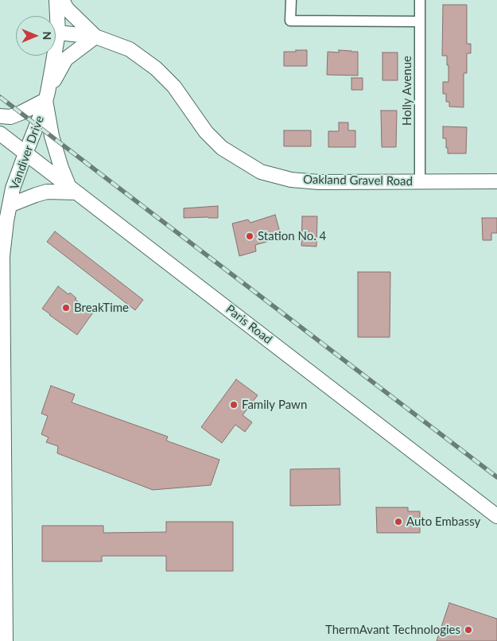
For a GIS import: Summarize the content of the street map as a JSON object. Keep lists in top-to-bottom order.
{
  "streets": {
    "main road": ["Vandiver Drive", "Oakland Gravel Road", "Paris Road"],
    "street": ["Holly Avenue"]
  },
  "crossings": [
    ["Holly Avenue", "Oakland Gravel Road"],
    ["Vandiver Drive", "Oakland Gravel Road"],
    ["Vandiver Drive", "Paris Road"]
  ],
  "places": [
    "Station No. 4",
    "BreakTime",
    "Family Pawn",
    "Auto Embassy",
    "ThermAvant Technologies"
  ],
  "north": "right"
}
